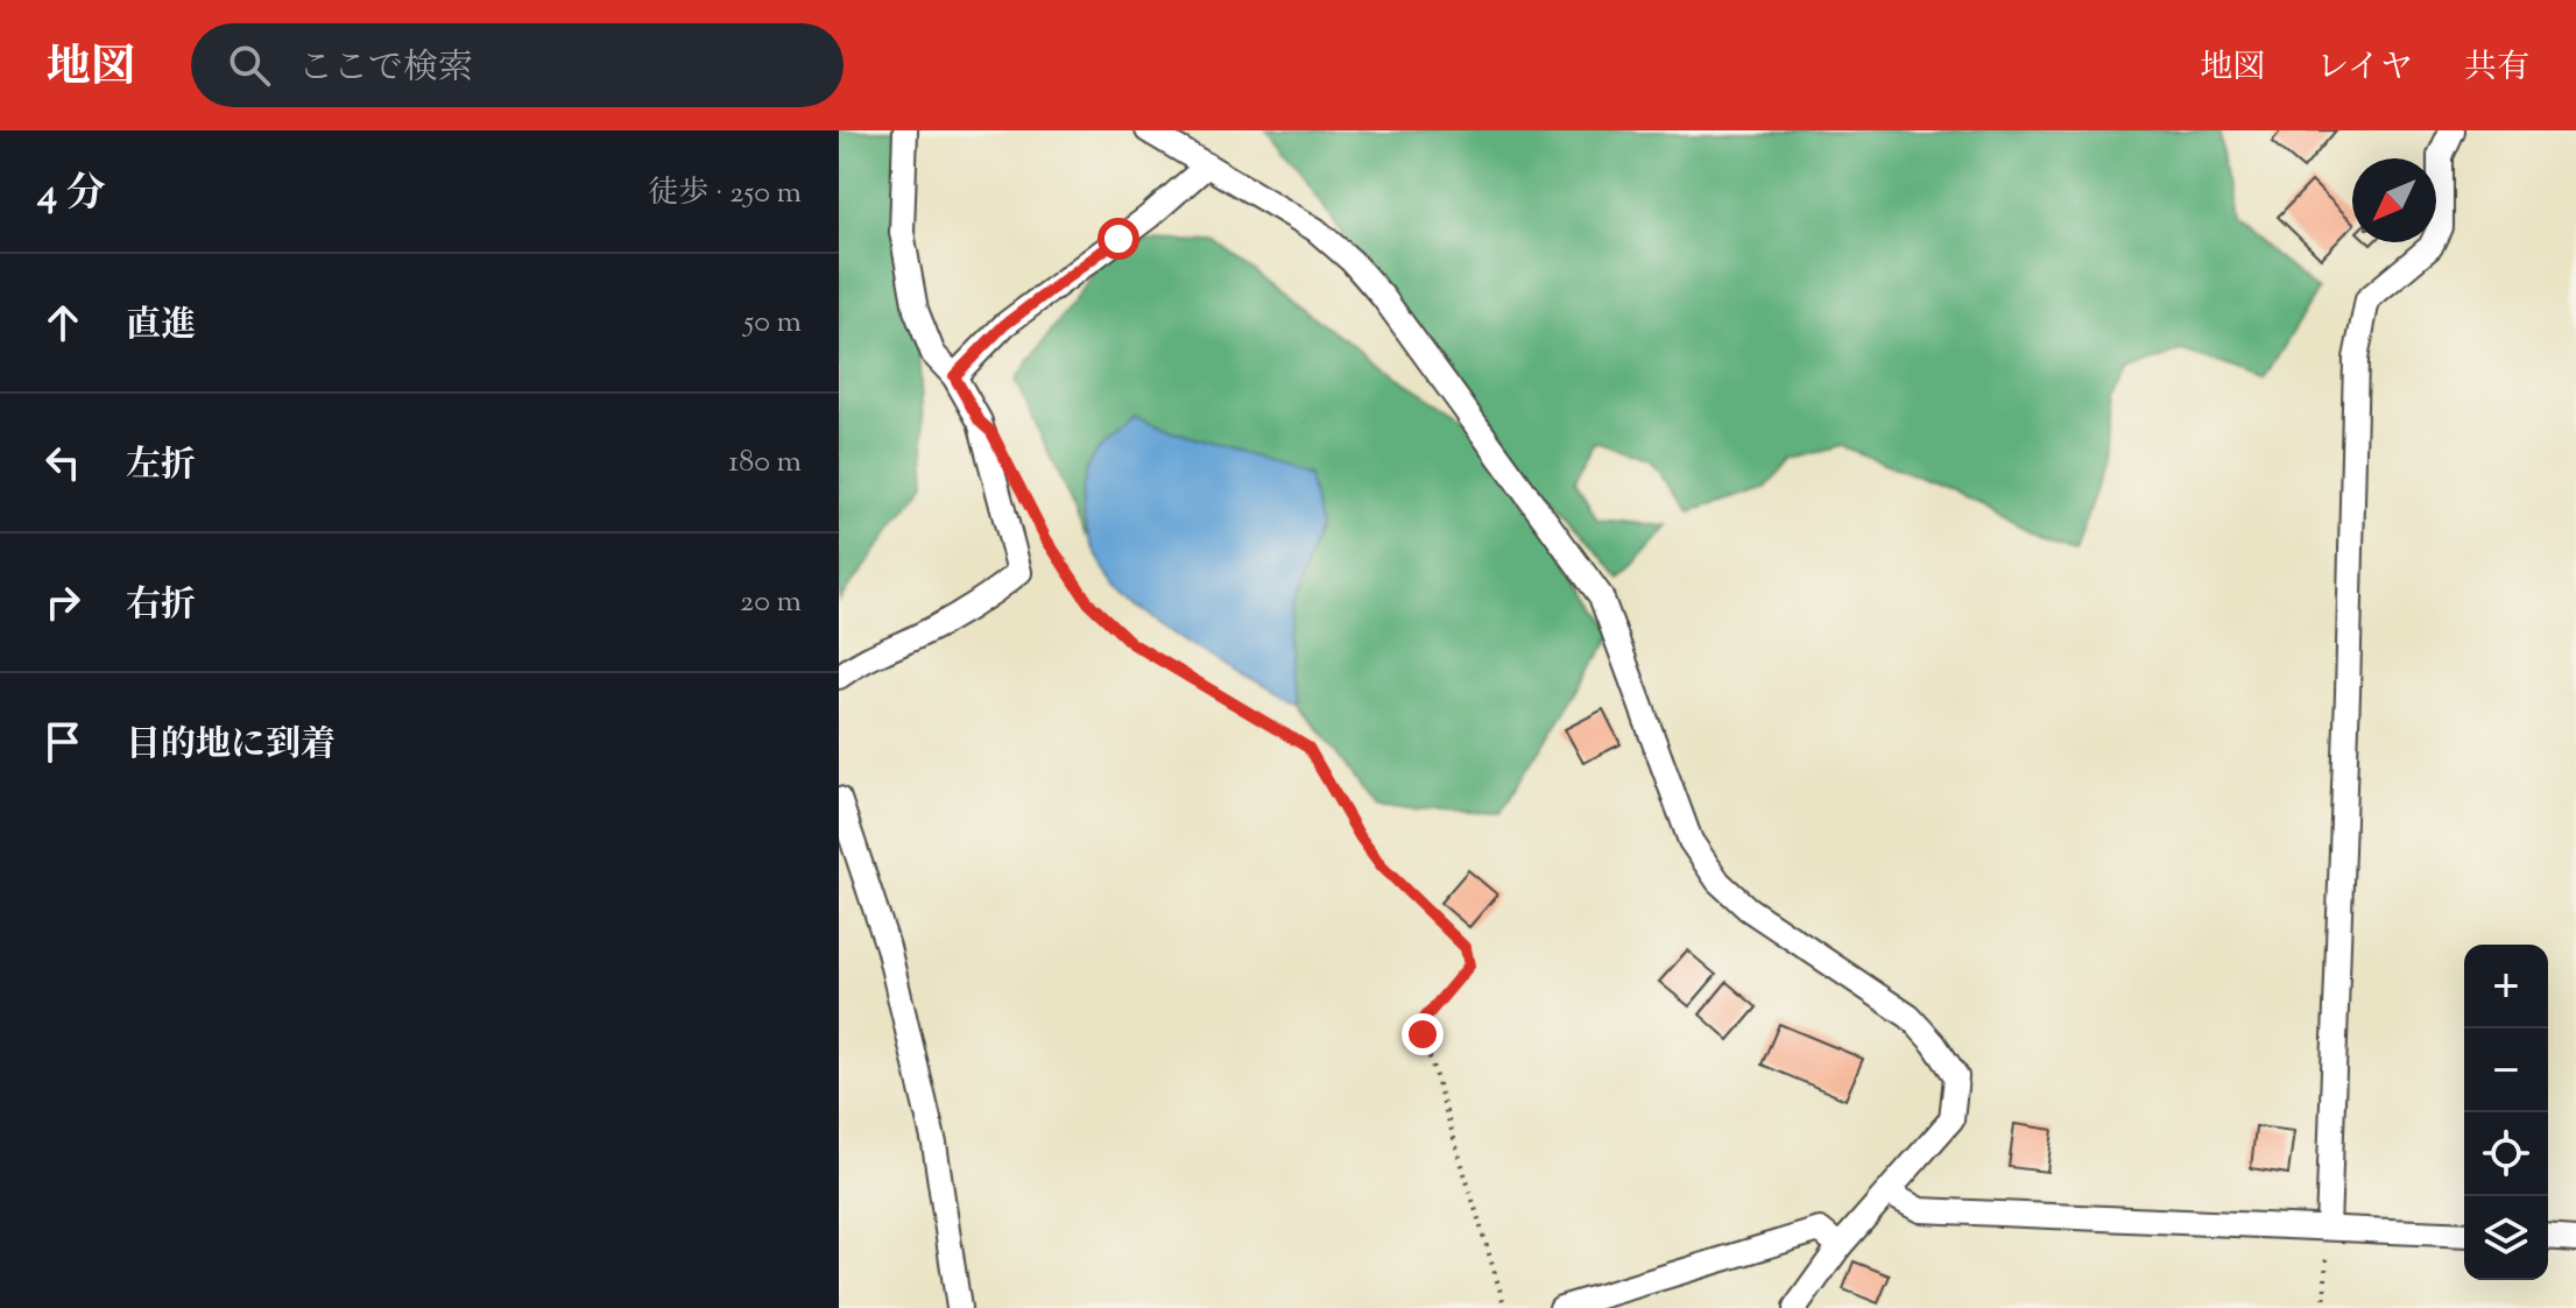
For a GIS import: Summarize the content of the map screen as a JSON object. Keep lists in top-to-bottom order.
{
  "north": "bottom left",
  "page": {
    "header": "地図",
    "search": "ここで検索",
    "nav": ["地図", "レイヤ", "共有"],
    "heading": ["4 分", "徒歩 · 250 m"],
    "list": [
      ["直進", "50 m"],
      ["左折", "180 m"],
      ["右折", "20 m"],
      "目的地に到着"
    ],
    "map_buttons": ["+", "−"]
  }
}
